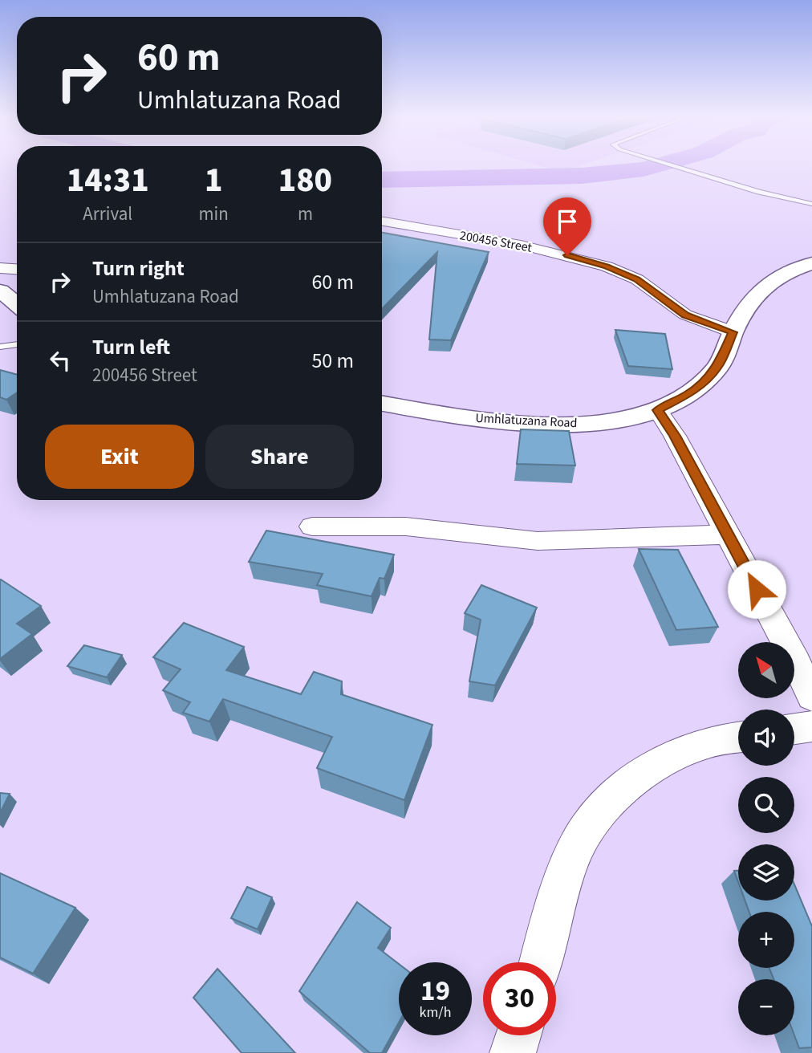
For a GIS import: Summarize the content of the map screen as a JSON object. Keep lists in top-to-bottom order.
{
  "streets": {
    "street": ["200456 Street", "Umhlatuzana Road"]
  },
  "crossings": [
    ["200456 Street", "Umhlatuzana Road"]
  ],
  "north": "top left",
  "page": {
    "turn": ["60 m", "Umhlatuzana Road"],
    "eta": [
      "14:31",
      "Arrival",
      "1",
      "min",
      "180",
      "m"
    ],
    "list": [
      {
        "name": "Turn right",
        "note": "Umhlatuzana Road",
        "value": "60 m"
      },
      {
        "name": "Turn left",
        "note": "200456 Street",
        "value": "50 m"
      }
    ],
    "buttons": ["Exit", "Share"],
    "map_buttons": ["+", "−"],
    "speed": "19 km/h",
    "limit": "30"
  }
}
